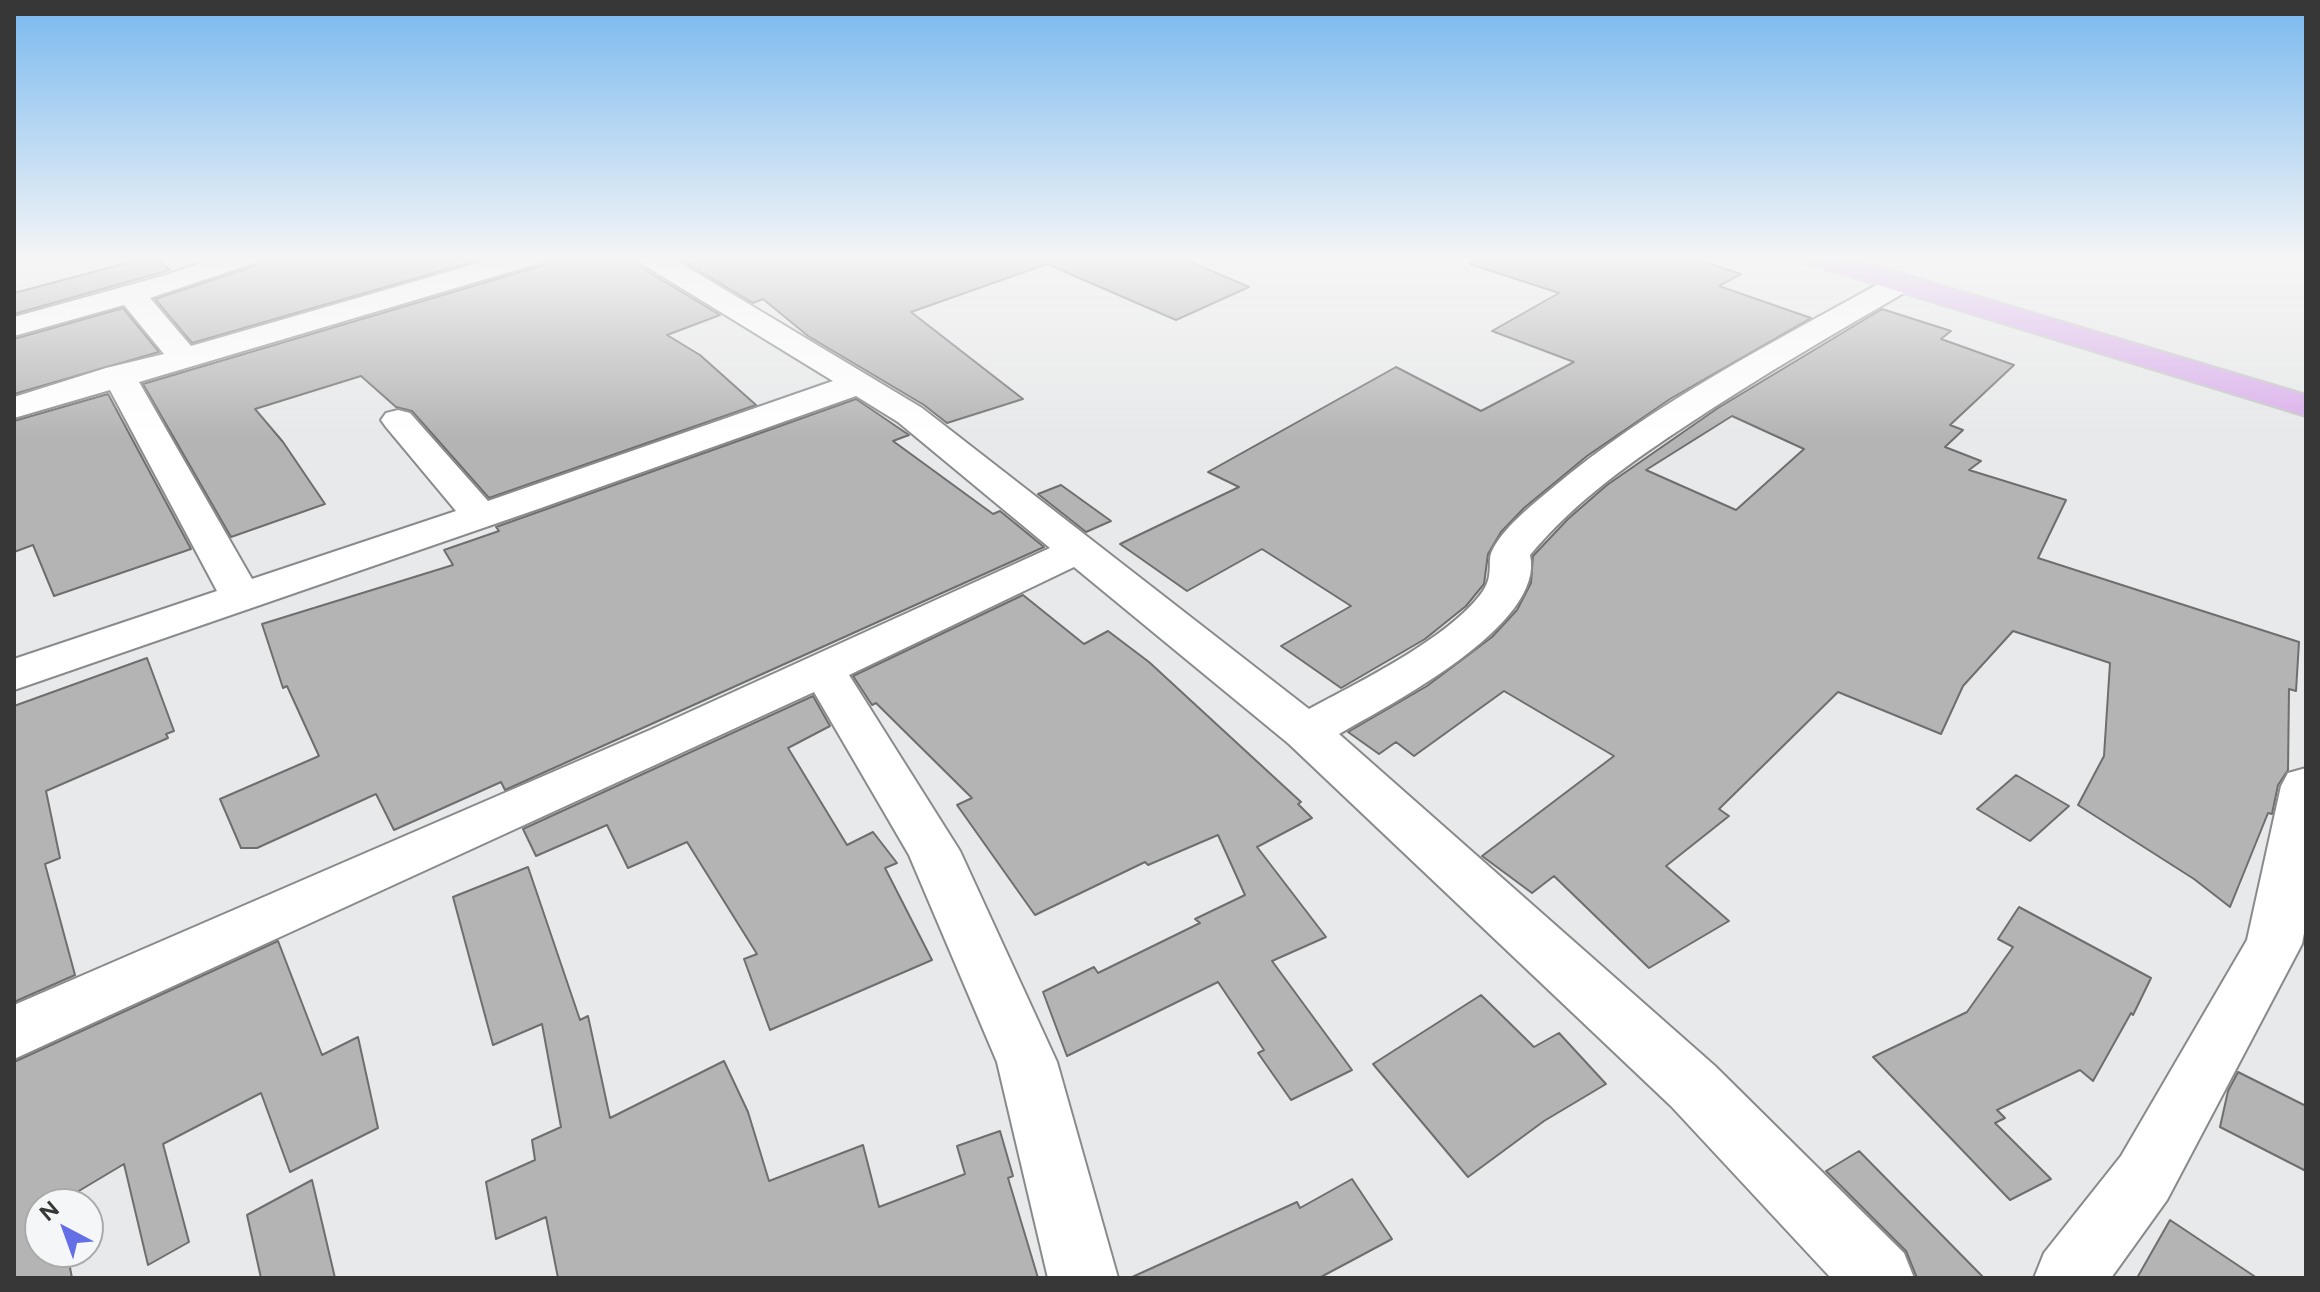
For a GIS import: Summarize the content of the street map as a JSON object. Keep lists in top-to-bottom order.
{
  "north": "top left"
}
